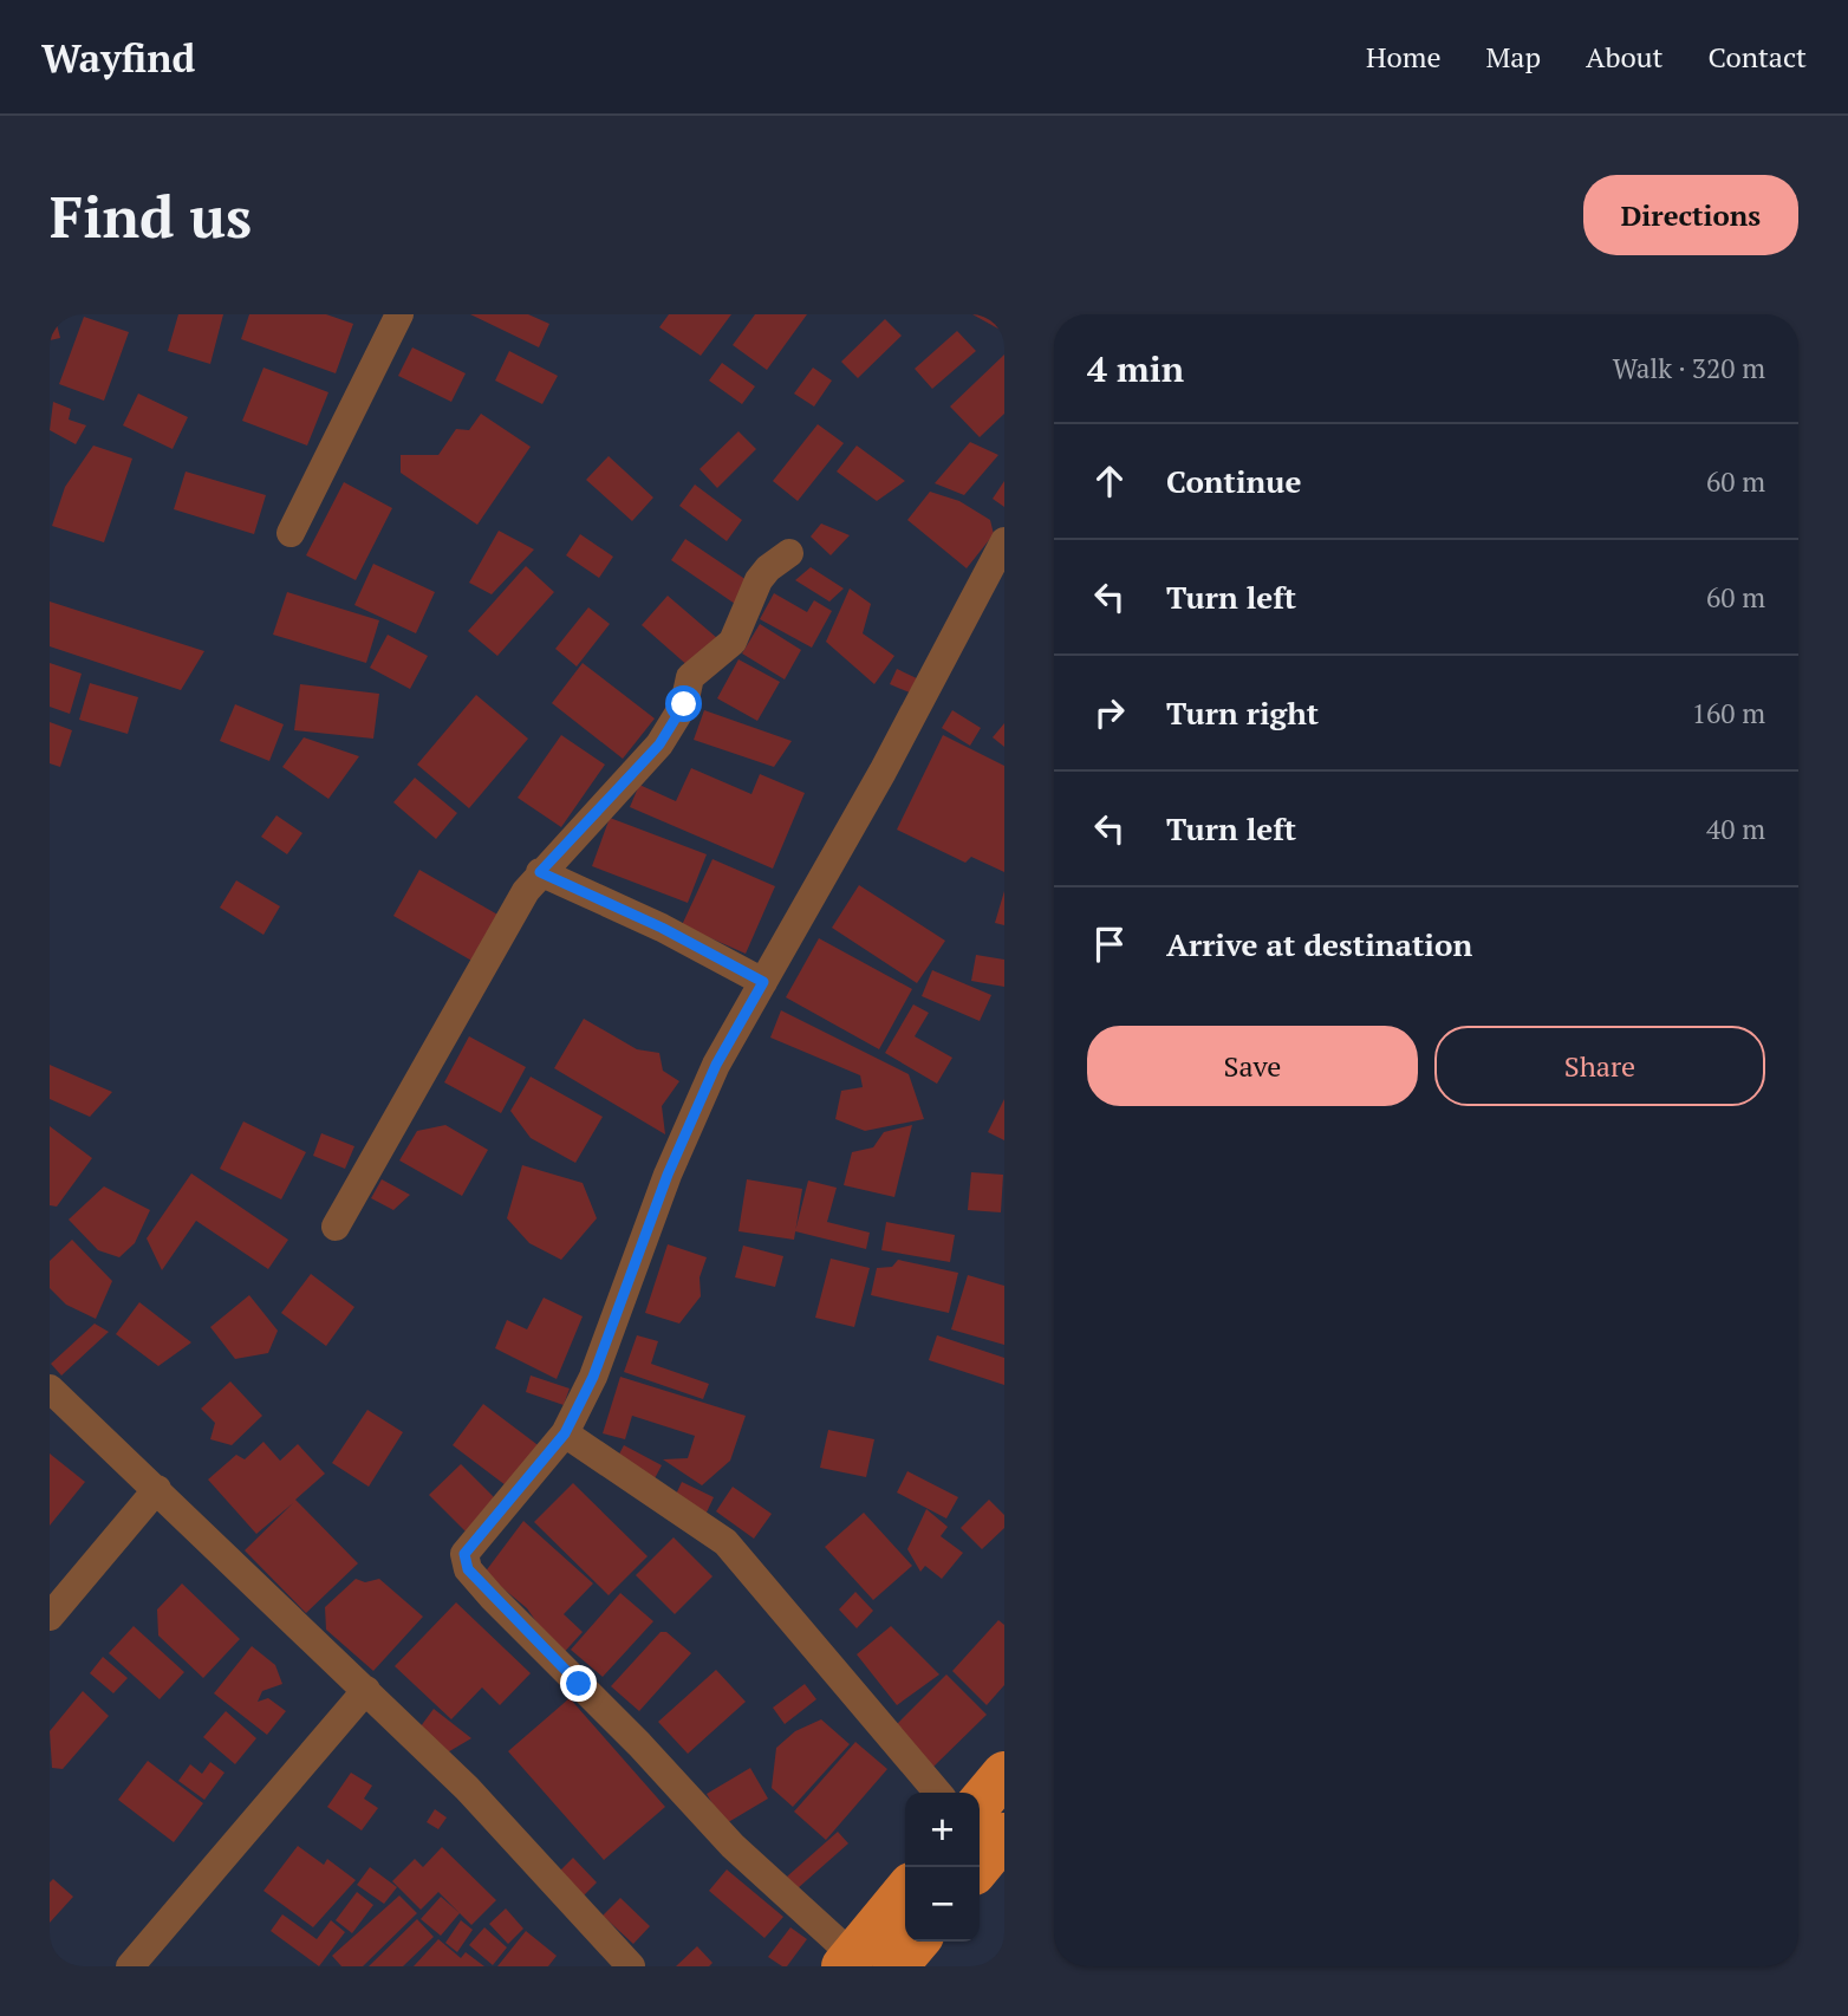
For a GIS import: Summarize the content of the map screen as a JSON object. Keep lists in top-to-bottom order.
{
  "page": {
    "header": "Wayfind",
    "nav": [
      "Home",
      "Map",
      "About",
      "Contact"
    ],
    "buttons": [
      "Directions",
      ["Save", "Share"]
    ],
    "title": "Find us",
    "heading": ["4 min", "Walk · 320 m"],
    "list": [
      ["Continue", "60 m"],
      ["Turn left", "60 m"],
      ["Turn right", "160 m"],
      ["Turn left", "40 m"],
      "Arrive at destination"
    ],
    "map_buttons": ["+", "−"]
  }
}
